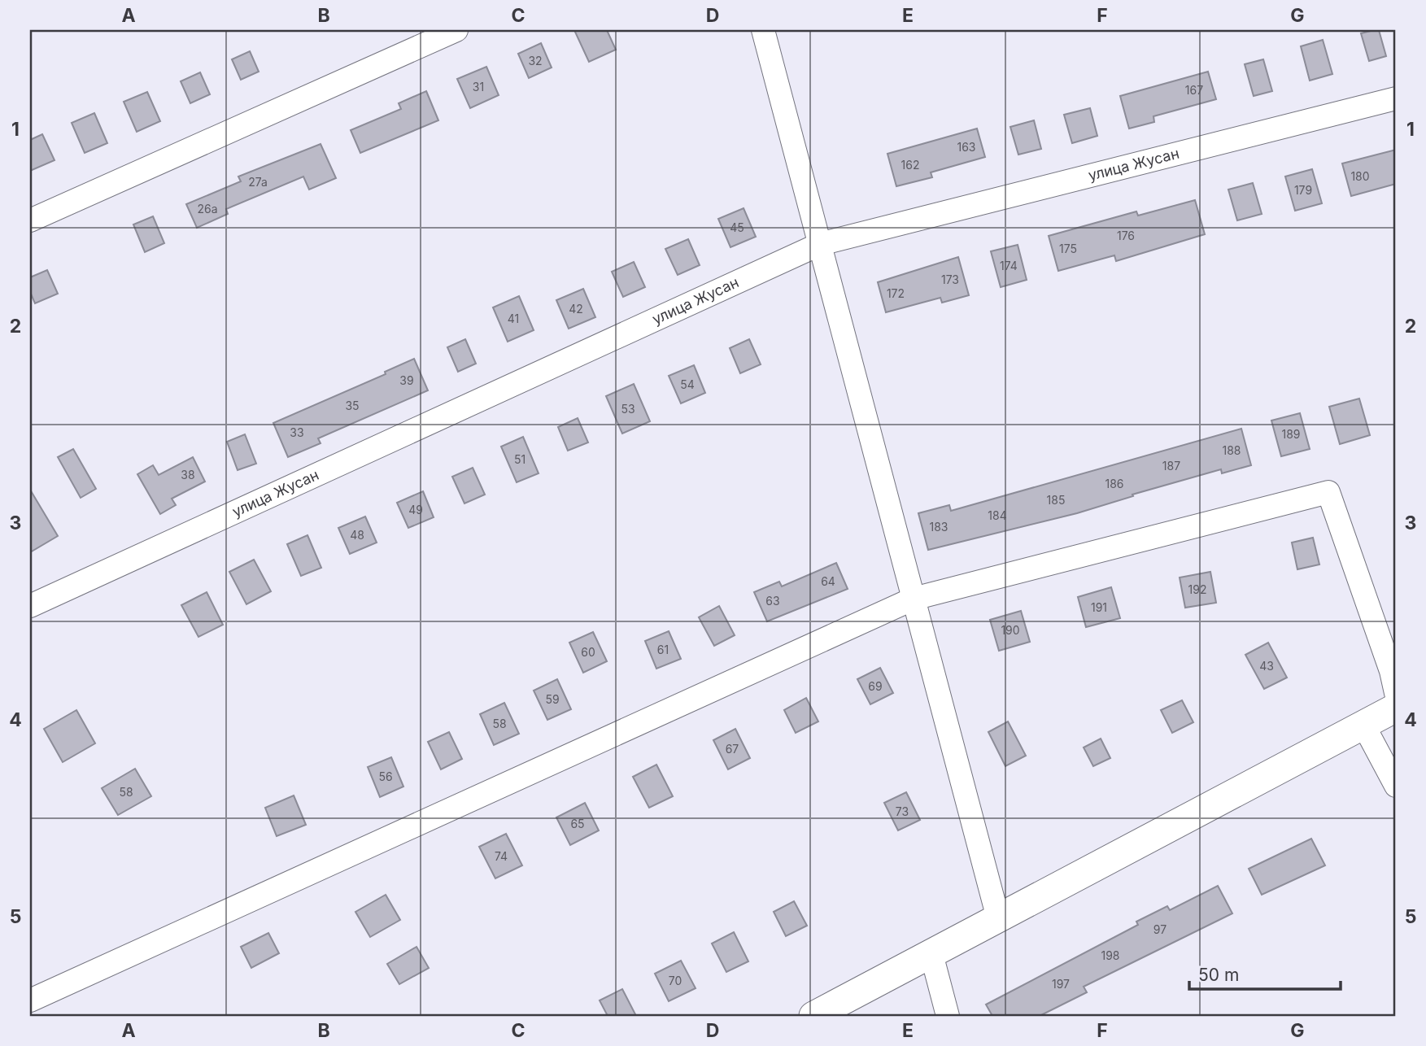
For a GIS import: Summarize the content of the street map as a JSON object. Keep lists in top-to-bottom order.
{
  "streets": {
    "street": ["улица Жусан"]
  },
  "house_numbers": [
    "32",
    "31",
    "167",
    "163",
    "162",
    "180",
    "27а",
    "179",
    "26а",
    "45",
    "176",
    "175",
    "174",
    "173",
    "172",
    "42",
    "41",
    "39",
    "54",
    "35",
    "53",
    "33",
    "189",
    "188",
    "51",
    "187",
    "38",
    "186",
    "185",
    "49",
    "184",
    "183",
    "48",
    "64",
    "192",
    "63",
    "191",
    "190",
    "61",
    "60",
    "43",
    "69",
    "59",
    "58",
    "67",
    "56",
    "58",
    "73",
    "65",
    "74",
    "97",
    "198",
    "70",
    "197"
  ],
  "scale_bar": "50 m",
  "grid": {
    "columns": [
      "A",
      "B",
      "C",
      "D",
      "E",
      "F",
      "G"
    ],
    "rows": [
      "1",
      "2",
      "3",
      "4",
      "5"
    ]
  }
}
